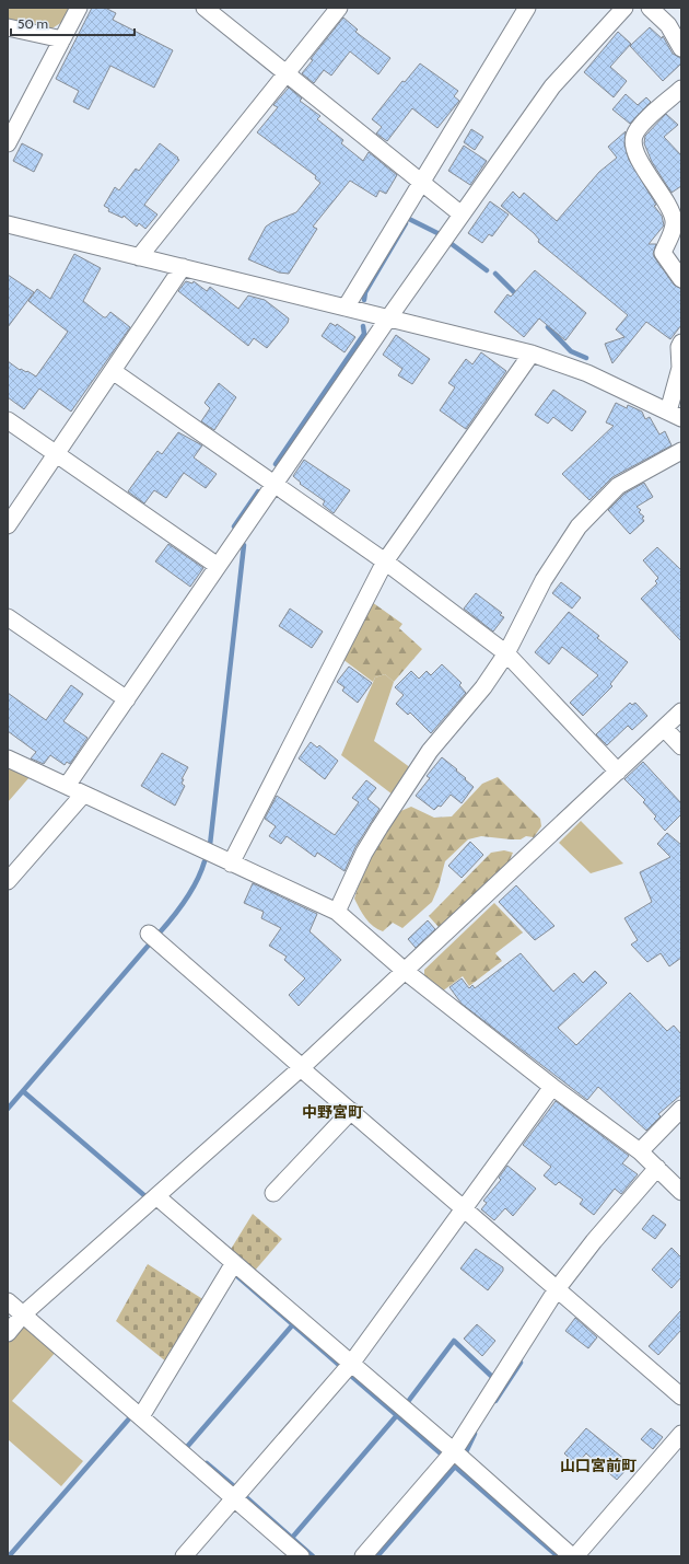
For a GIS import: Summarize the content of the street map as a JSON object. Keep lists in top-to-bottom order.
{
  "districts": ["中野宮町", "山口宮前町"],
  "scale_bar": "50 m"
}
